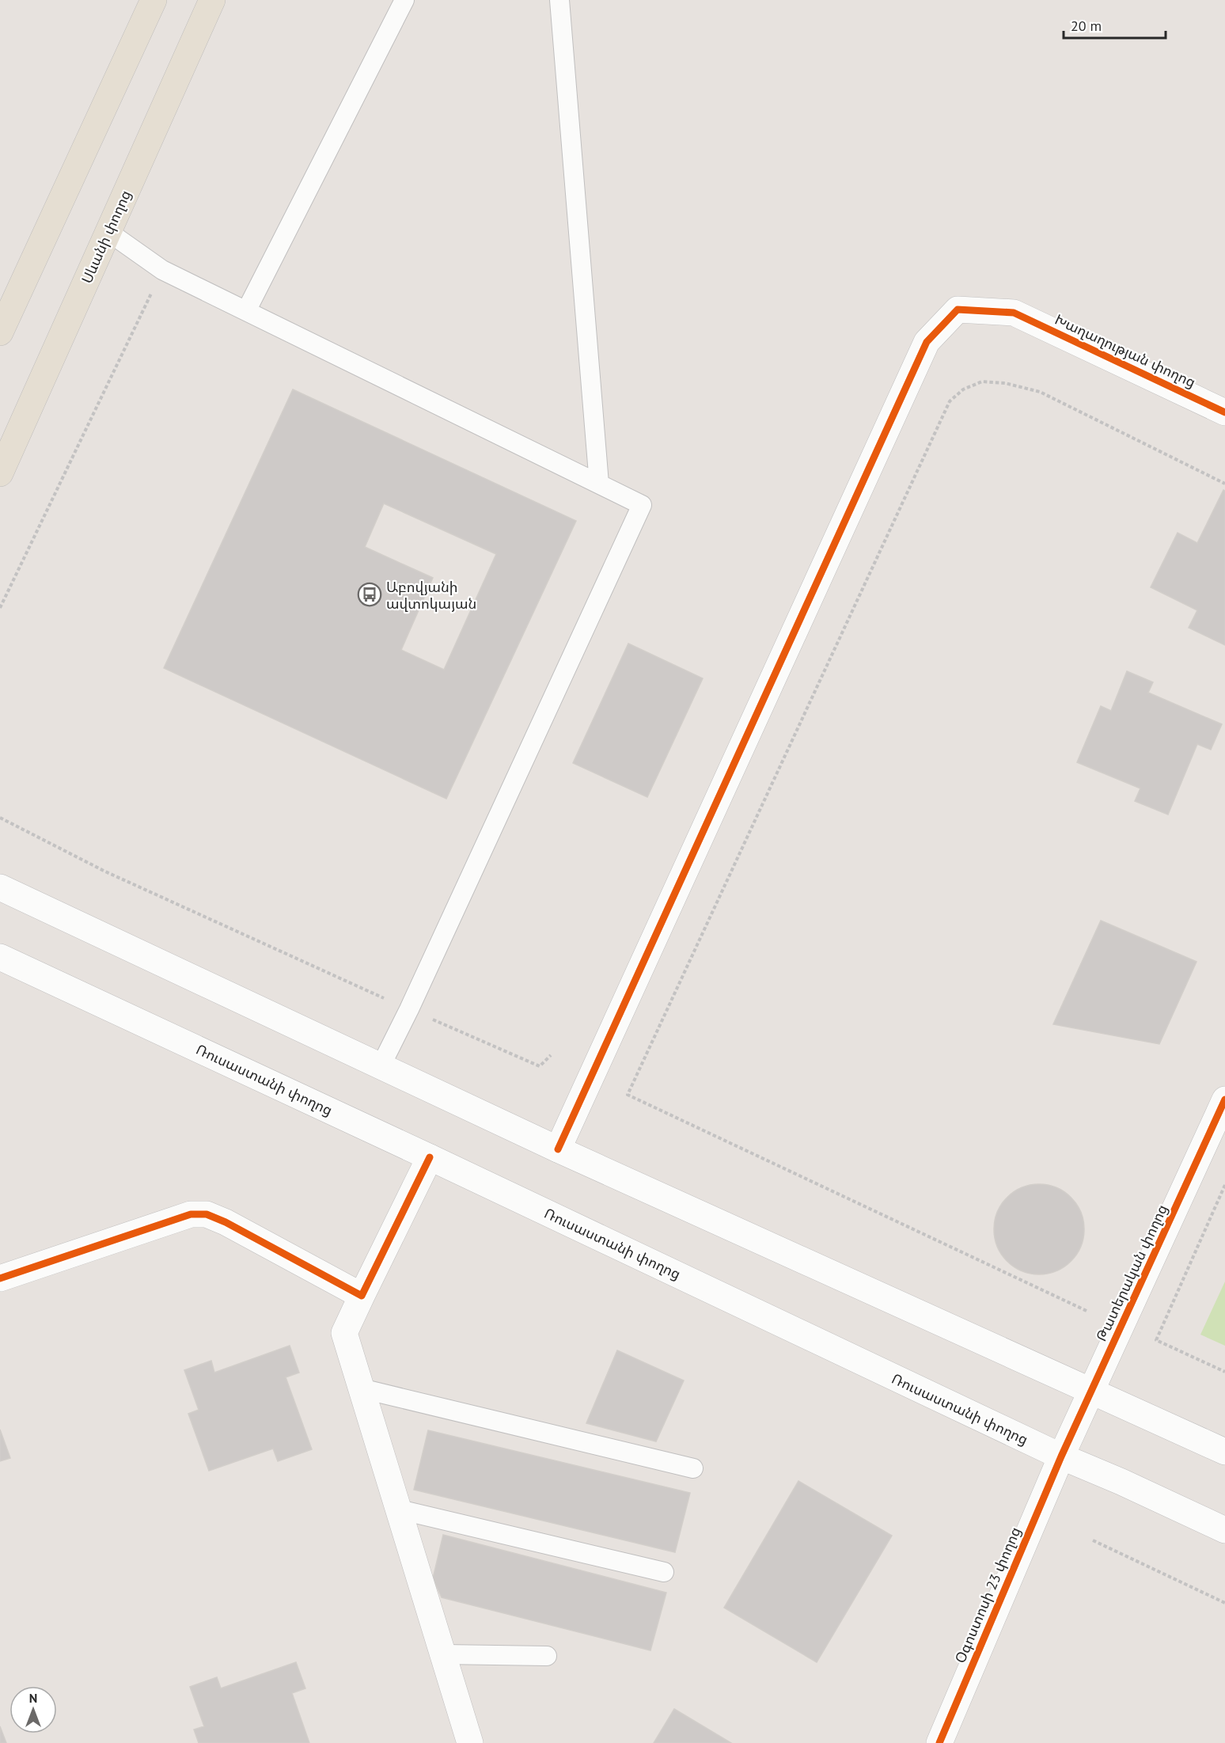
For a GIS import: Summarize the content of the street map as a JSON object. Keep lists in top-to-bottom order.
{
  "streets": {
    "main road": ["Սևանի փողոց"],
    "street": [
      "Խաղաղության փողոց",
      "Ռուսաստանի փողոց",
      "Թատերական փողոց",
      "Օգոստոսի 23 փողոց"
    ]
  },
  "crossings": [
    ["Ռուսաստանի փողոց", "Թատերական փողոց"],
    ["Ռուսաստանի փողոց", "Օգոստոսի 23 փողոց"],
    ["Թատերական փողոց", "Օգոստոսի 23 փողոց"]
  ],
  "places": {
    "bus stop": ["Աբովյանի ավտոկայան"]
  },
  "scale_bar": "20 m",
  "north": "top"
}
